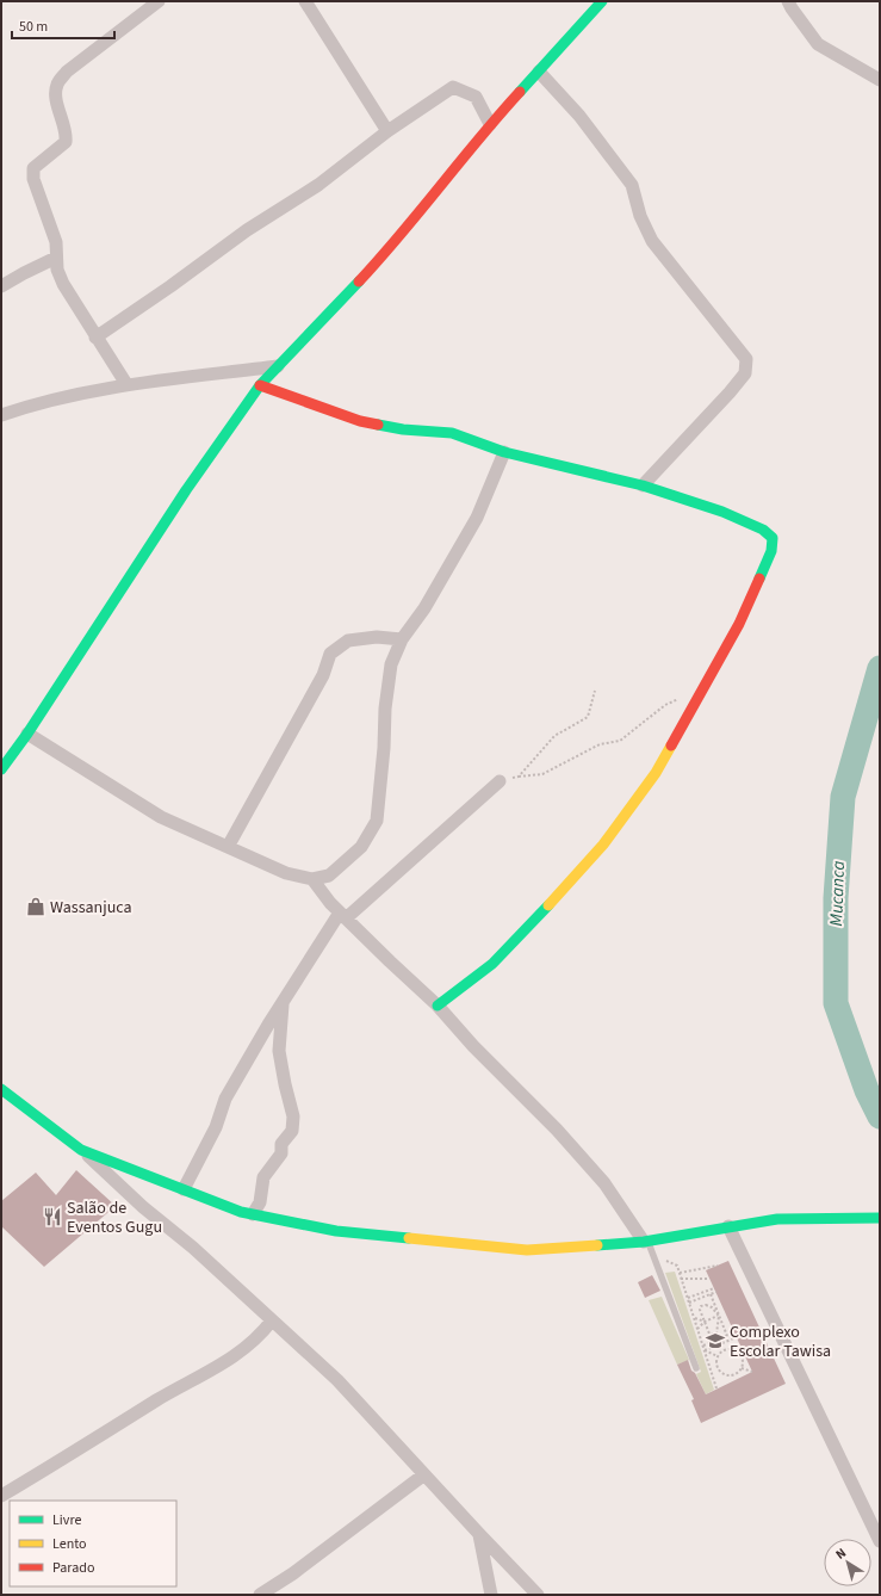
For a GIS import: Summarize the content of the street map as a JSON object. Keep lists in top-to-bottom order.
{
  "water": ["Mucanca"],
  "places": {
    "shop": ["Wassanjuca"],
    "restaurant": ["Salão de Eventos Gugu"],
    "school or university": ["Complexo Escolar Tawisa"]
  },
  "legend": ["Livre", "Lento", "Parado"],
  "scale_bar": "50 m",
  "north": "top left"
}
